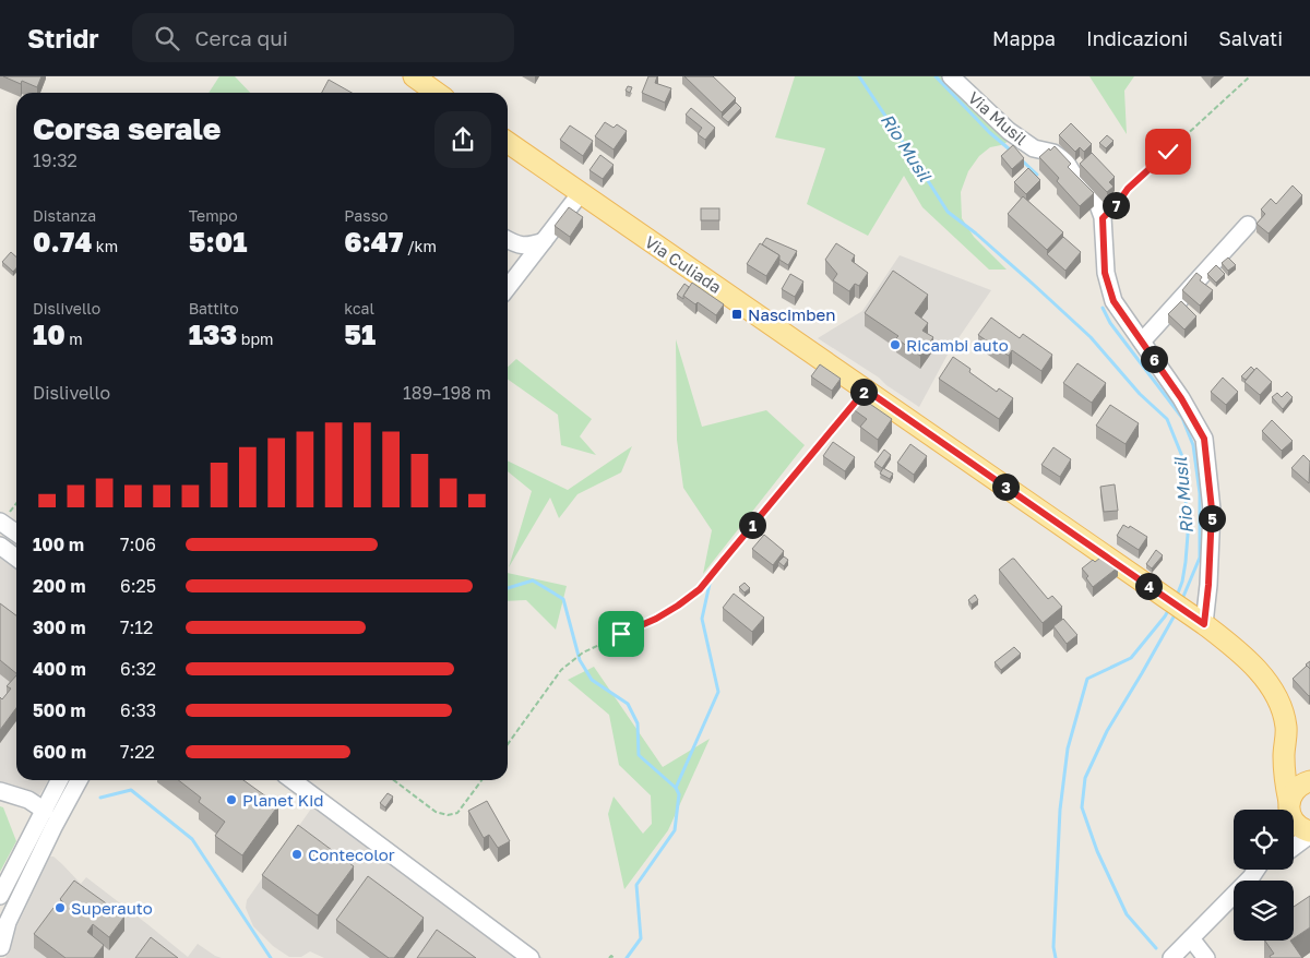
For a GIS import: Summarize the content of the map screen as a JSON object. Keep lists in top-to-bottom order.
{
  "streets": {
    "main road": ["Via Culiada"],
    "street": ["Via Musil"]
  },
  "crossings": [
    ["Via Musil", "Via Culiada"]
  ],
  "water": ["Rio Musil"],
  "places": {
    "transit": ["Nascimben"],
    "other": [
      "Ricambi auto",
      "Planet Kid",
      "Contecolor",
      "Superauto"
    ]
  },
  "page": {
    "header": "Stridr",
    "search": "Cerca qui",
    "nav": ["Mappa", "Indicazioni", "Salvati"],
    "heading": ["Corsa serale", "19:32"],
    "stats": [
      ["Distanza", "0.74 km"],
      ["Tempo", "5:01"],
      ["Passo", "6:47 /km"],
      ["Dislivello", "10 m"],
      ["Battito", "133 bpm"],
      ["kcal", "51"]
    ],
    "pins": [
      "7",
      "6",
      "2",
      "3",
      "5",
      "1",
      "4"
    ],
    "chart": ["Dislivello", "189–198 m"],
    "list": [
      {
        "name": "100 m",
        "note": "7:06"
      },
      {
        "name": "200 m",
        "note": "6:25"
      },
      {
        "name": "300 m",
        "note": "7:12"
      },
      {
        "name": "400 m",
        "note": "6:32"
      },
      {
        "name": "500 m",
        "note": "6:33"
      },
      {
        "name": "600 m",
        "note": "7:22"
      }
    ]
  }
}
